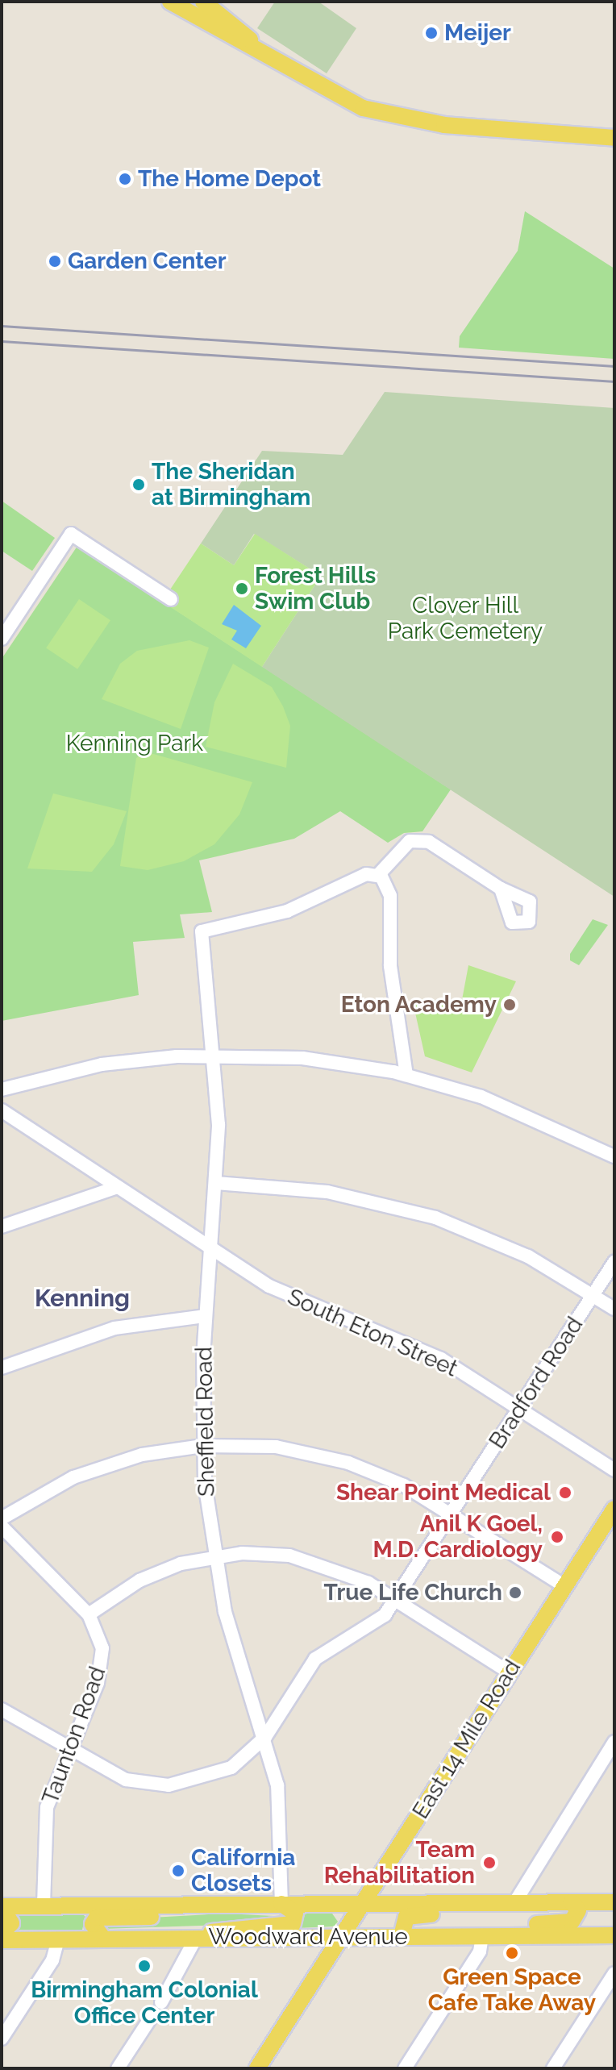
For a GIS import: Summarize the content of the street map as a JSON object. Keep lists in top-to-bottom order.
{
  "streets": {
    "main road": ["East 14 Mile Road", "Woodward Avenue"],
    "street": [
      "South Eton Street",
      "Bradford Road",
      "Sheffield Road",
      "Taunton Road"
    ]
  },
  "crossings": [
    ["South Eton Street", "Bradford Road"],
    ["South Eton Street", "Sheffield Road"],
    ["Bradford Road", "Sheffield Road"],
    ["Bradford Road", "Taunton Road"],
    ["Sheffield Road", "Woodward Avenue"],
    ["Taunton Road", "Woodward Avenue"],
    ["East 14 Mile Road", "Woodward Avenue"]
  ],
  "districts": ["Kenning"],
  "parks": ["Clover Hill Park Cemetery", "Kenning Park"],
  "places": [
    "Meijer",
    "The Home Depot",
    "Garden Center",
    "The Sheridan at Birmingham",
    "Forest Hills Swim Club",
    "Eton Academy",
    "Shear Point Medical",
    "Anil K Goel, M.D. Cardiology",
    "True Life Church",
    "Team Rehabilitation",
    "California Closets",
    "Green Space Cafe Take Away",
    "Birmingham Colonial Office Center"
  ]
}
